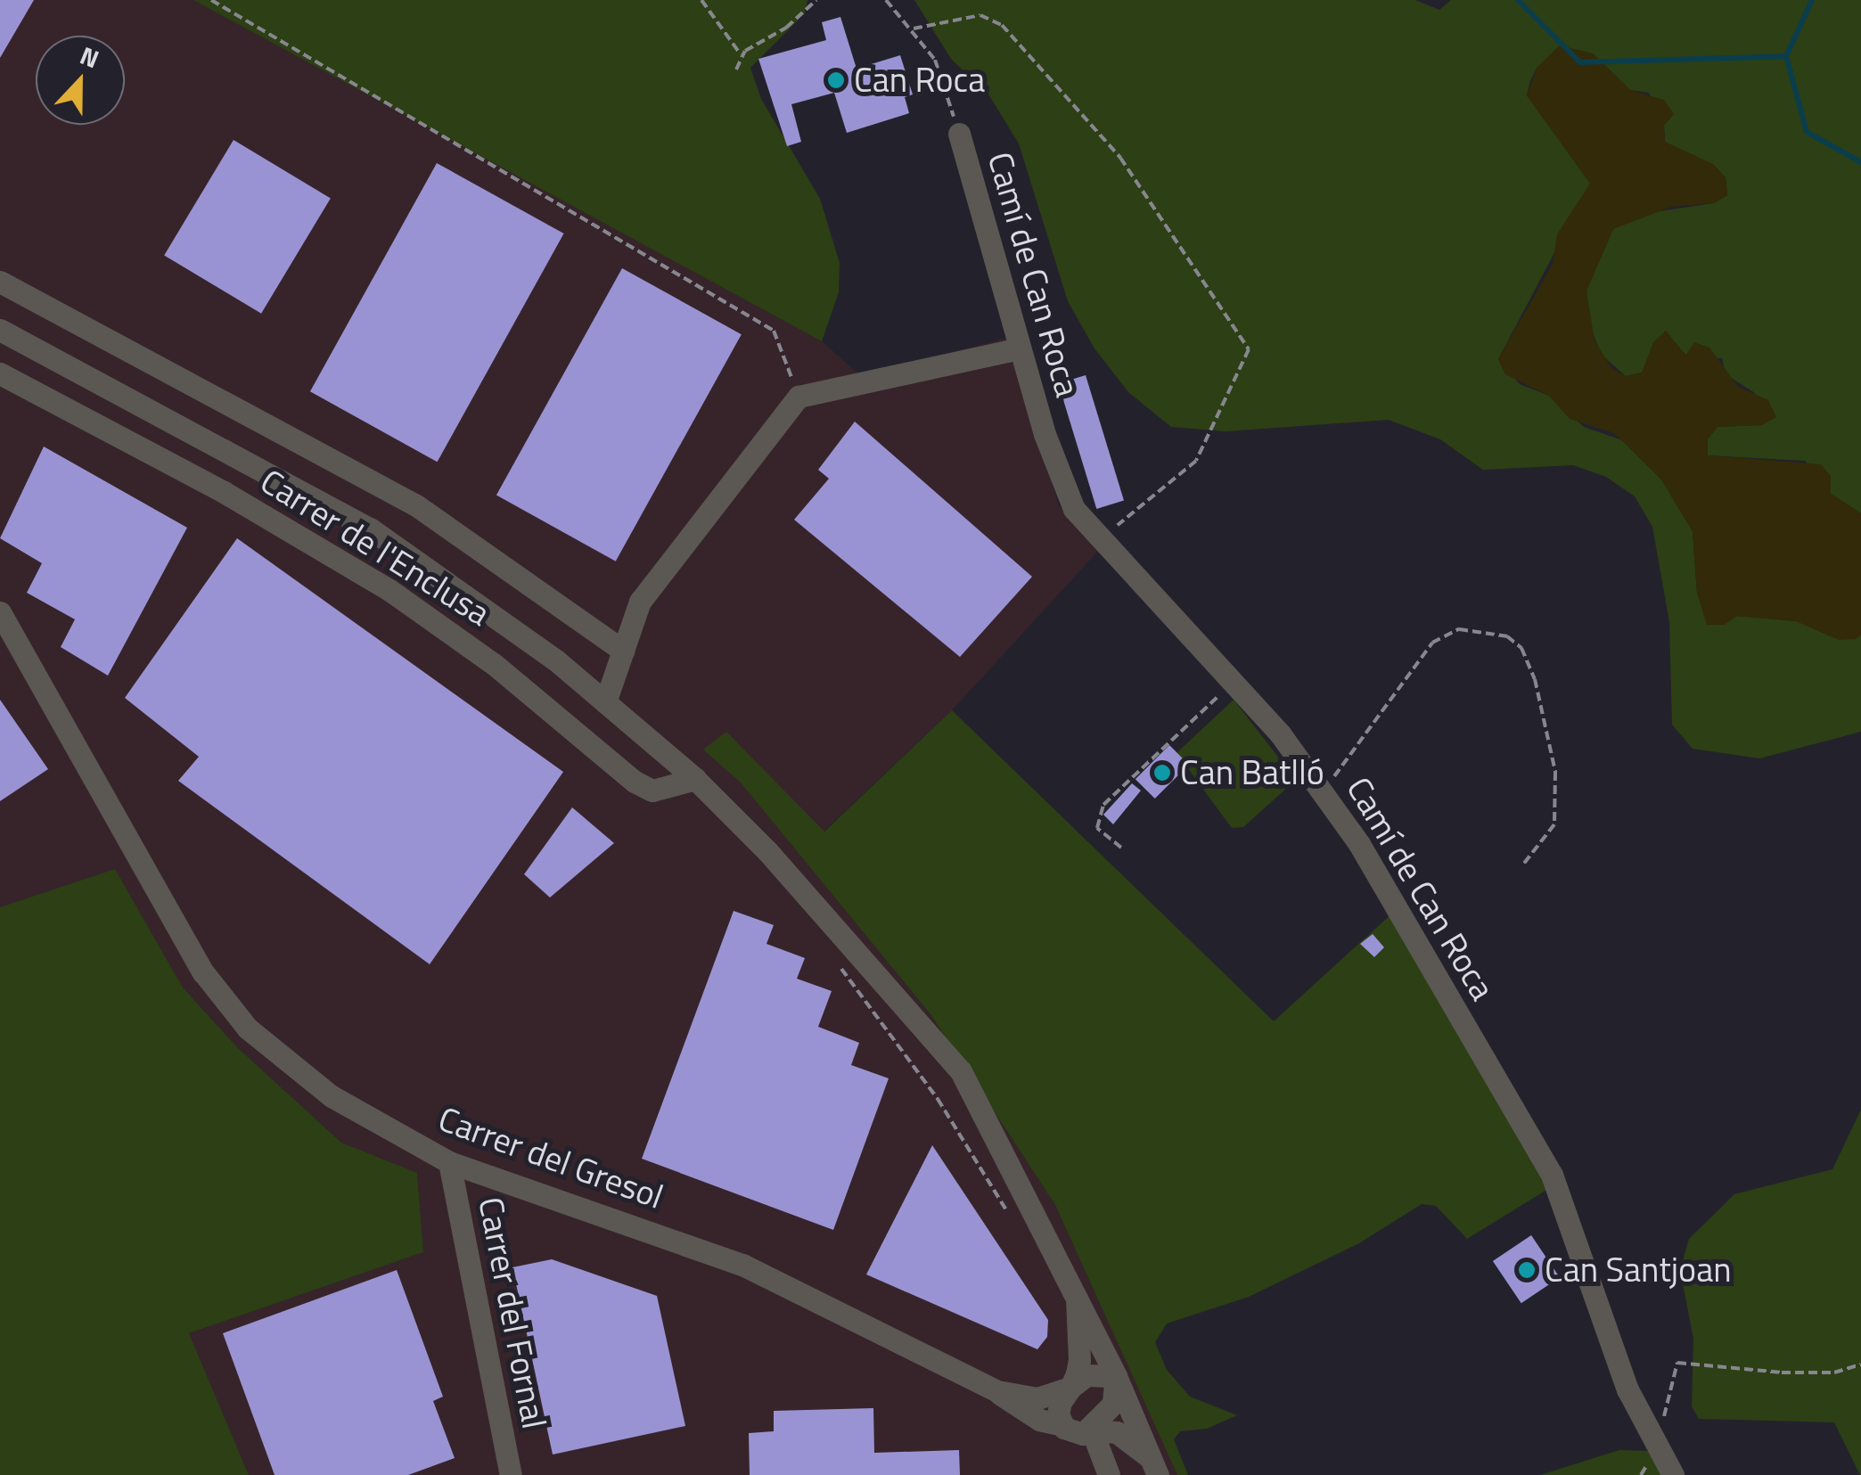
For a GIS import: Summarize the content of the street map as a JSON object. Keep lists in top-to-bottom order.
{
  "streets": {
    "street": [
      "Camí de Can Roca",
      "Carrer de l'Enclusa",
      "Carrer del Gresol",
      "Carrer del Fornal"
    ]
  },
  "crossings": [
    ["Carrer del Gresol", "Carrer del Fornal"]
  ],
  "places": ["Can Roca", "Can Batlló", "Can Santjoan"],
  "north": "top"
}
